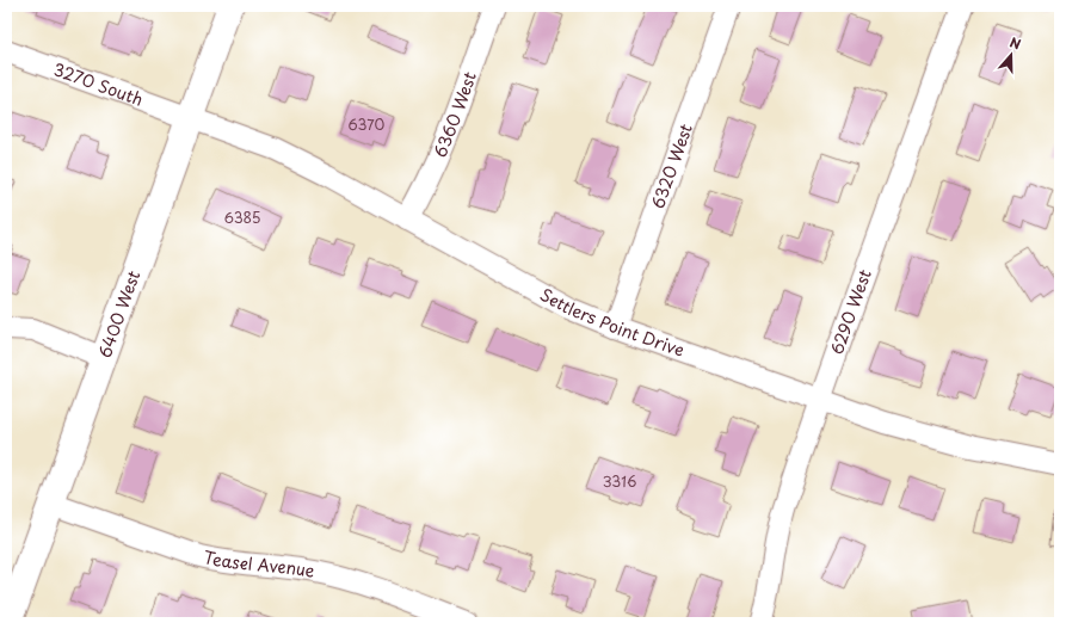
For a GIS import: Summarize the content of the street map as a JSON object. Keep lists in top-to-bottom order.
{
  "streets": {
    "street": [
      "3270 South",
      "6360 West",
      "6320 West",
      "6290 West",
      "6400 West",
      "Settlers Point Drive",
      "Teasel Avenue"
    ]
  },
  "crossings": [
    ["3270 South", "6400 West"],
    ["3270 South", "Settlers Point Drive"],
    ["6360 West", "Settlers Point Drive"],
    ["6320 West", "Settlers Point Drive"],
    ["6290 West", "Settlers Point Drive"],
    ["6400 West", "Settlers Point Drive"],
    ["6400 West", "Teasel Avenue"]
  ],
  "house_numbers": ["6370", "6385", "3316"],
  "north": "top"
}
